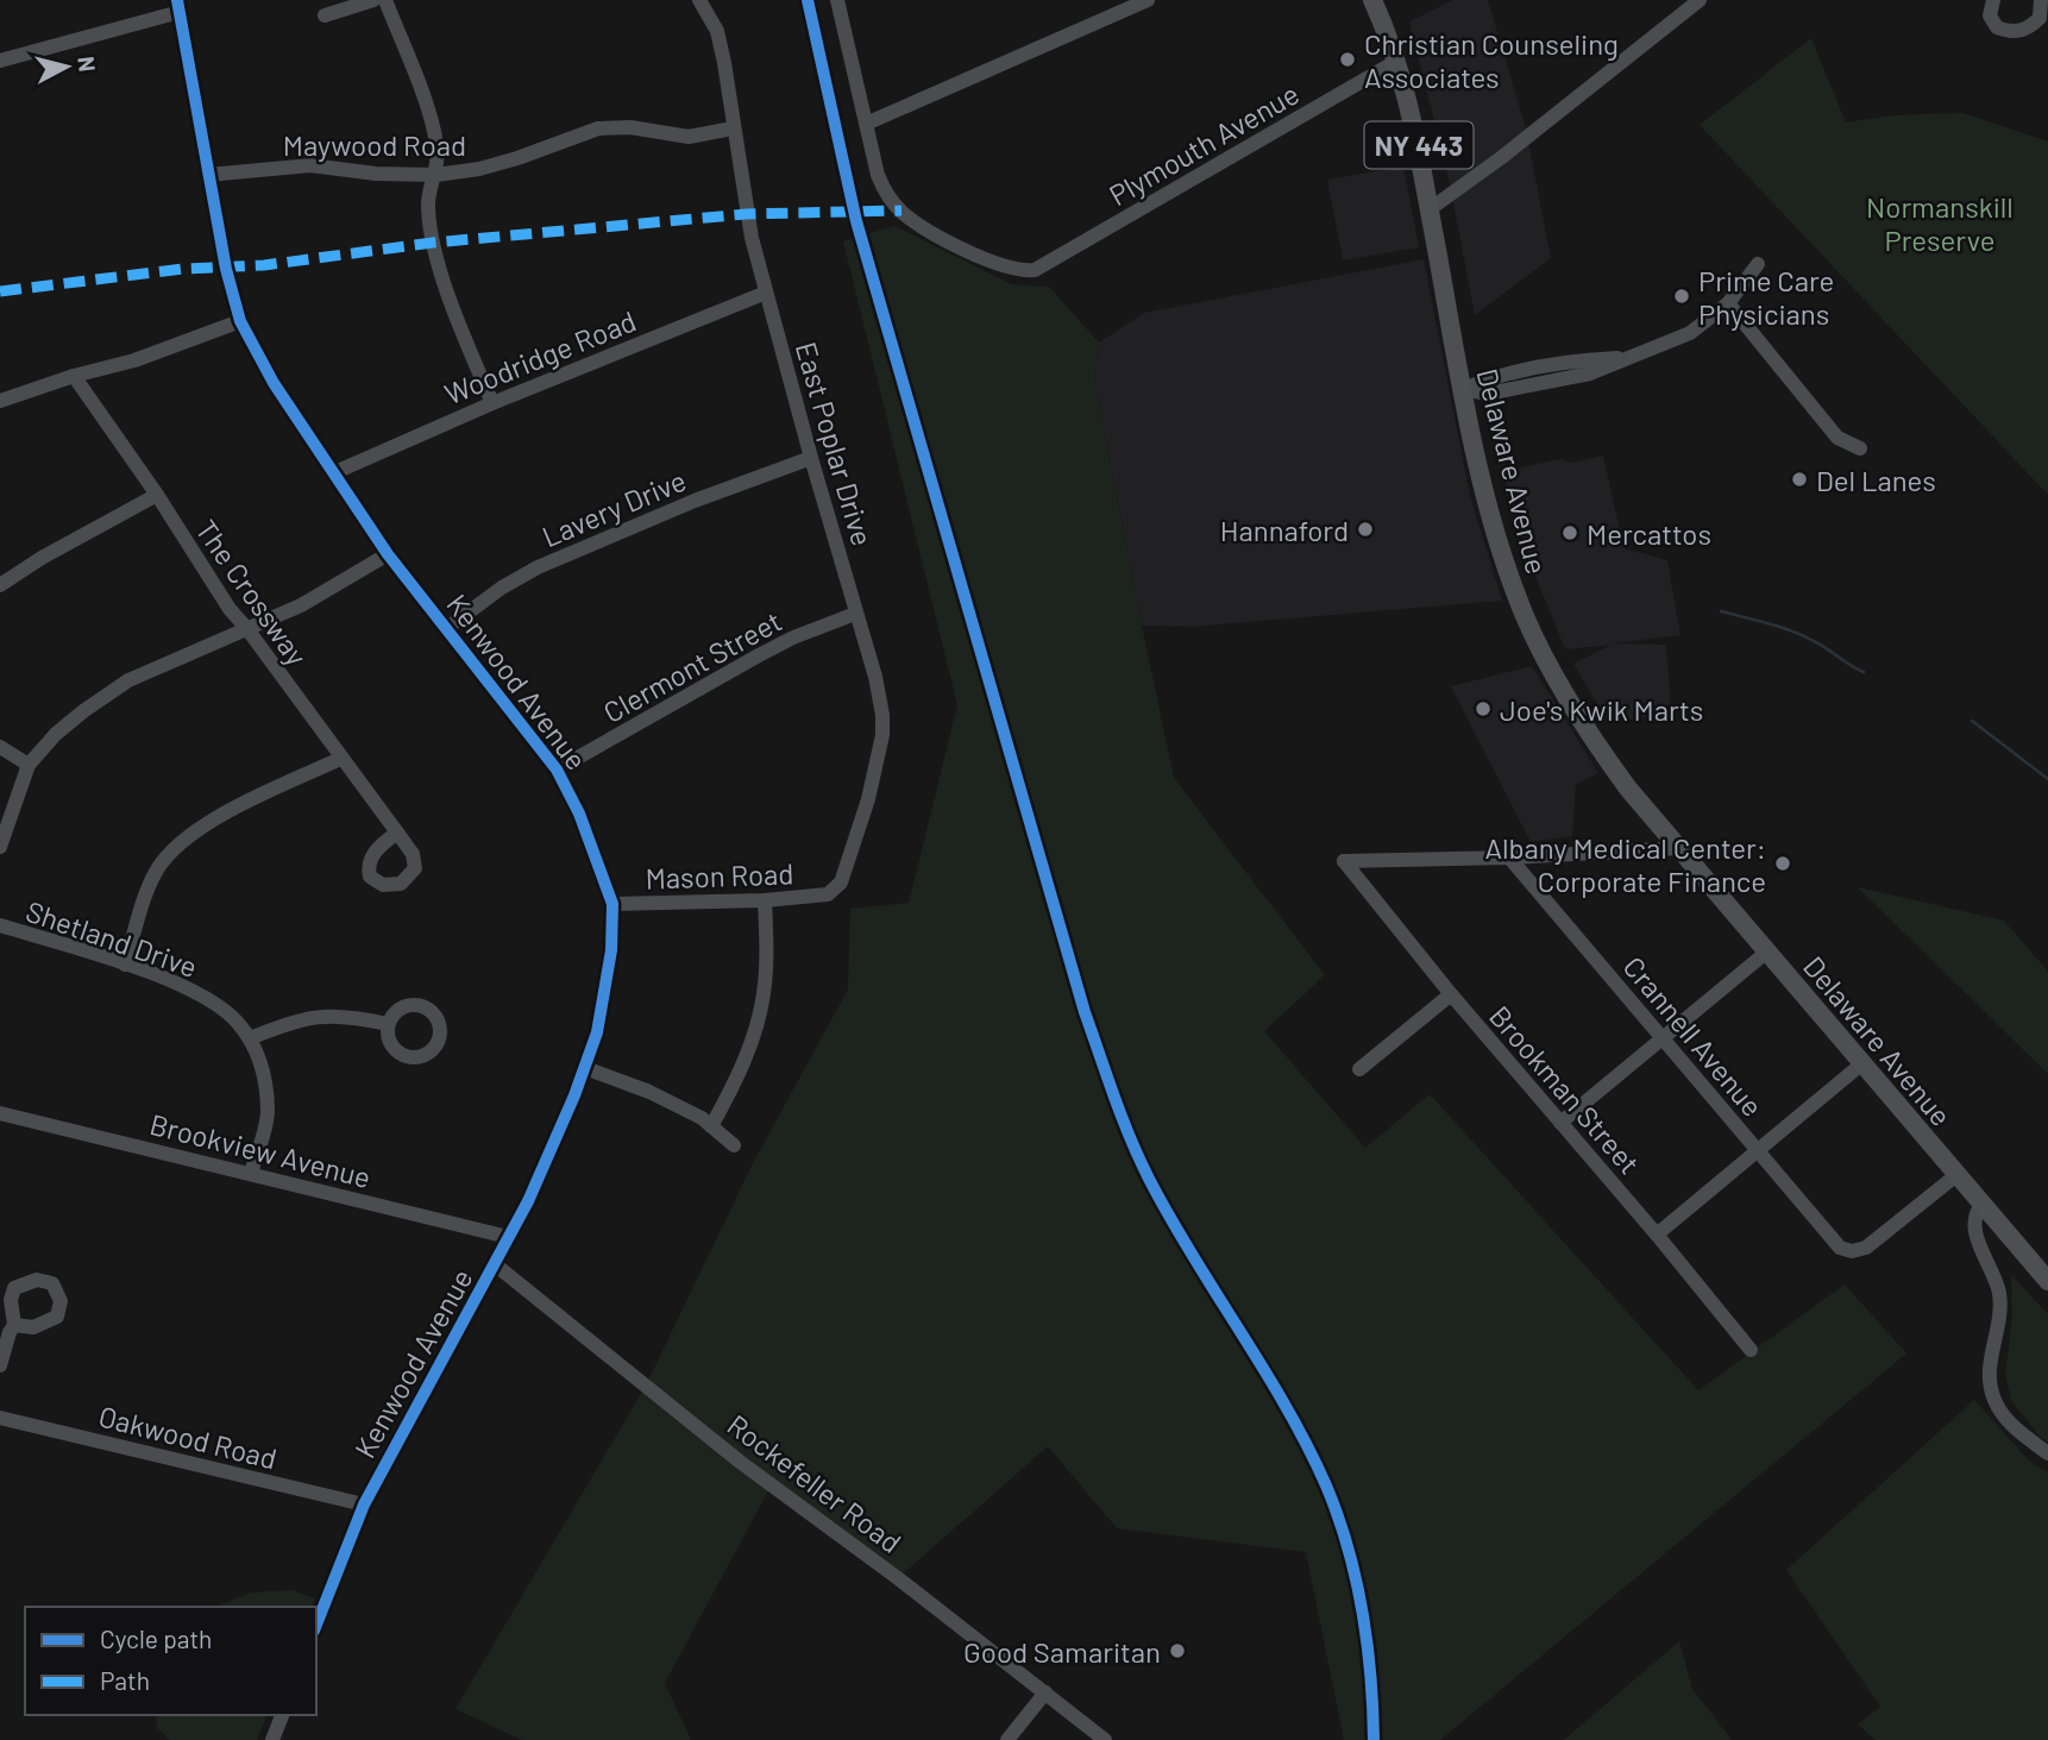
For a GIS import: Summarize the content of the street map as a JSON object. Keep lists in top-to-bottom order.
{
  "streets": {
    "main road": ["NY 443", "Delaware Avenue"],
    "street": [
      "Maywood Road",
      "Plymouth Avenue",
      "Woodridge Road",
      "East Poplar Drive",
      "Lavery Drive",
      "The Crossway",
      "Clermont Street",
      "Kenwood Avenue",
      "Mason Road",
      "Shetland Drive",
      "Crannell Avenue",
      "Brookman Street",
      "Brookview Avenue",
      "Oakwood Road",
      "Rockefeller Road"
    ]
  },
  "crossings": [
    ["Maywood Road", "East Poplar Drive"],
    ["Maywood Road", "Kenwood Avenue"],
    ["Plymouth Avenue", "Delaware Avenue"],
    ["Woodridge Road", "East Poplar Drive"],
    ["Woodridge Road", "Kenwood Avenue"],
    ["East Poplar Drive", "Lavery Drive"],
    ["East Poplar Drive", "Clermont Street"],
    ["East Poplar Drive", "Mason Road"],
    ["Delaware Avenue", "Crannell Avenue"],
    ["Lavery Drive", "Kenwood Avenue"],
    ["Clermont Street", "Kenwood Avenue"],
    ["Kenwood Avenue", "Mason Road"],
    ["Kenwood Avenue", "Brookview Avenue"],
    ["Kenwood Avenue", "Oakwood Road"],
    ["Kenwood Avenue", "Rockefeller Road"],
    ["Shetland Drive", "Brookview Avenue"],
    ["Crannell Avenue", "Brookman Street"]
  ],
  "parks": ["Normanskill Preserve"],
  "places": [
    "Christian Counseling Associates",
    "Prime Care Physicians",
    "Del Lanes",
    "Hannaford",
    "Mercattos",
    "Joe's Kwik Marts",
    "Albany Medical Center: Corporate Finance",
    "Good Samaritan"
  ],
  "legend": ["Cycle path", "Path"],
  "north": "right"
}
